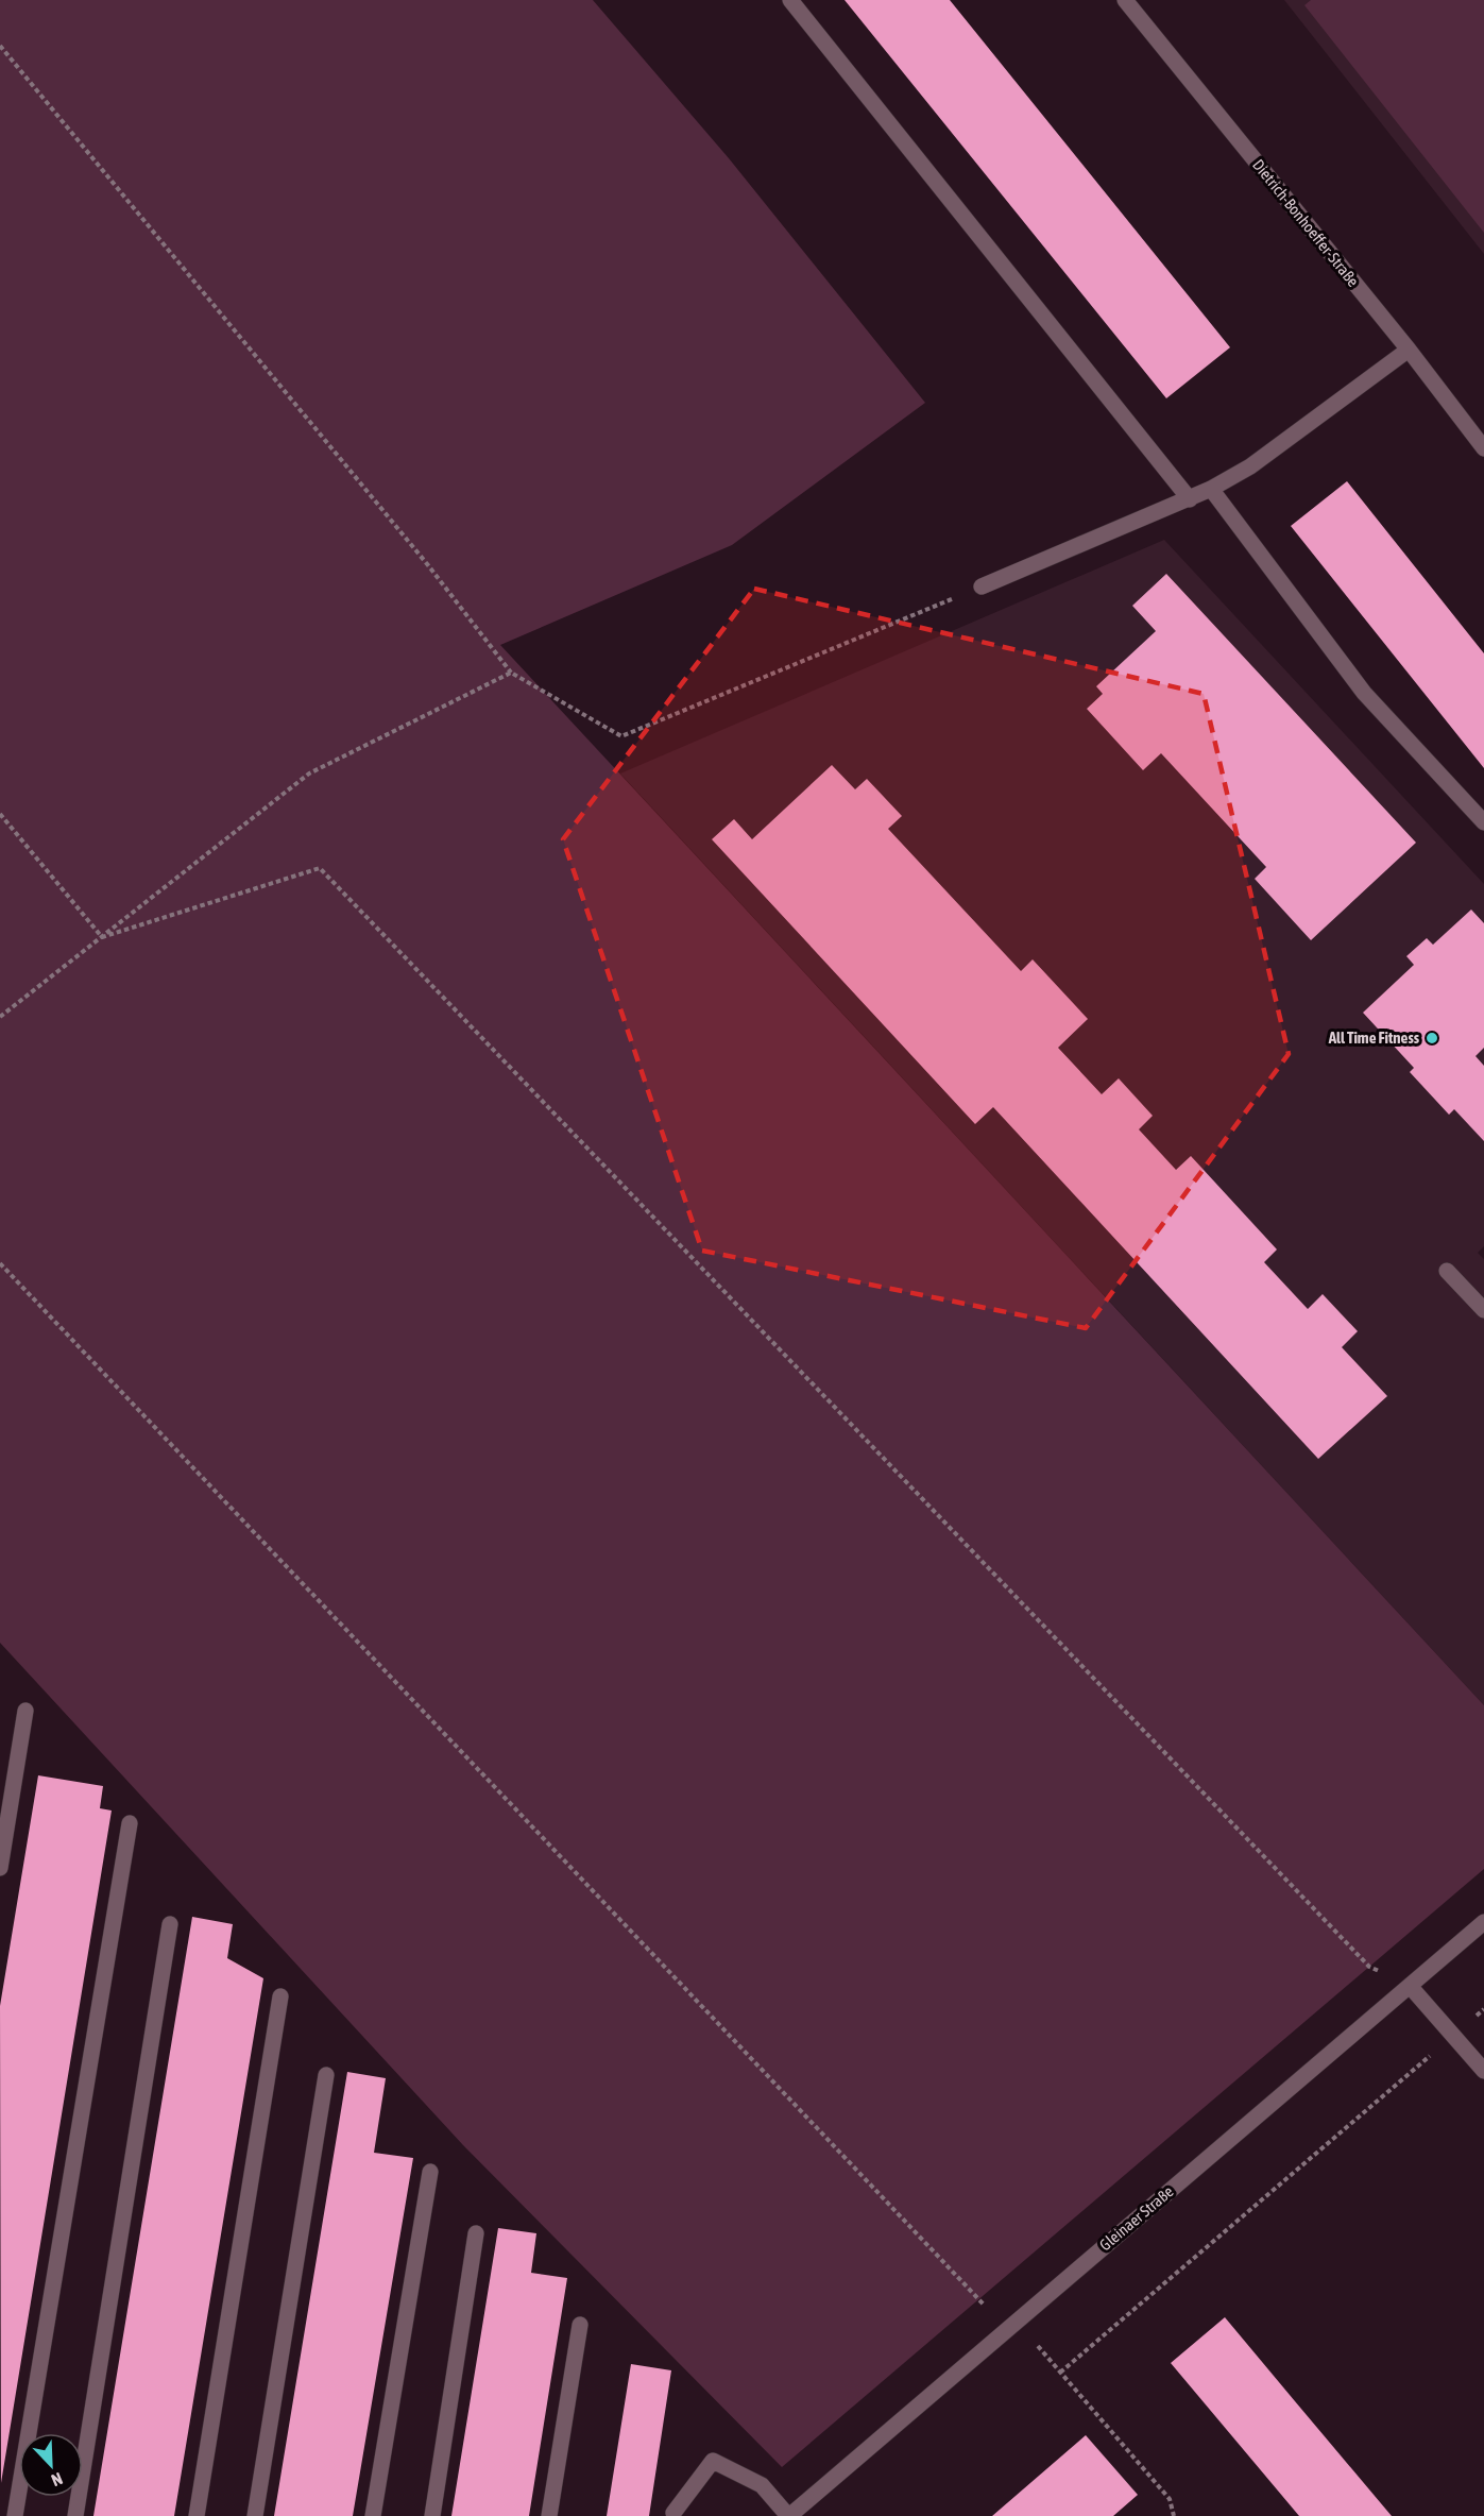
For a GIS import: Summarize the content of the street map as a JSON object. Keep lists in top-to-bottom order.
{
  "streets": {
    "street": ["Dietrich-Bonhoeffer-Straße", "Gleinaer Straße"]
  },
  "places": ["All Time Fitness"],
  "north": "bottom right"
}
